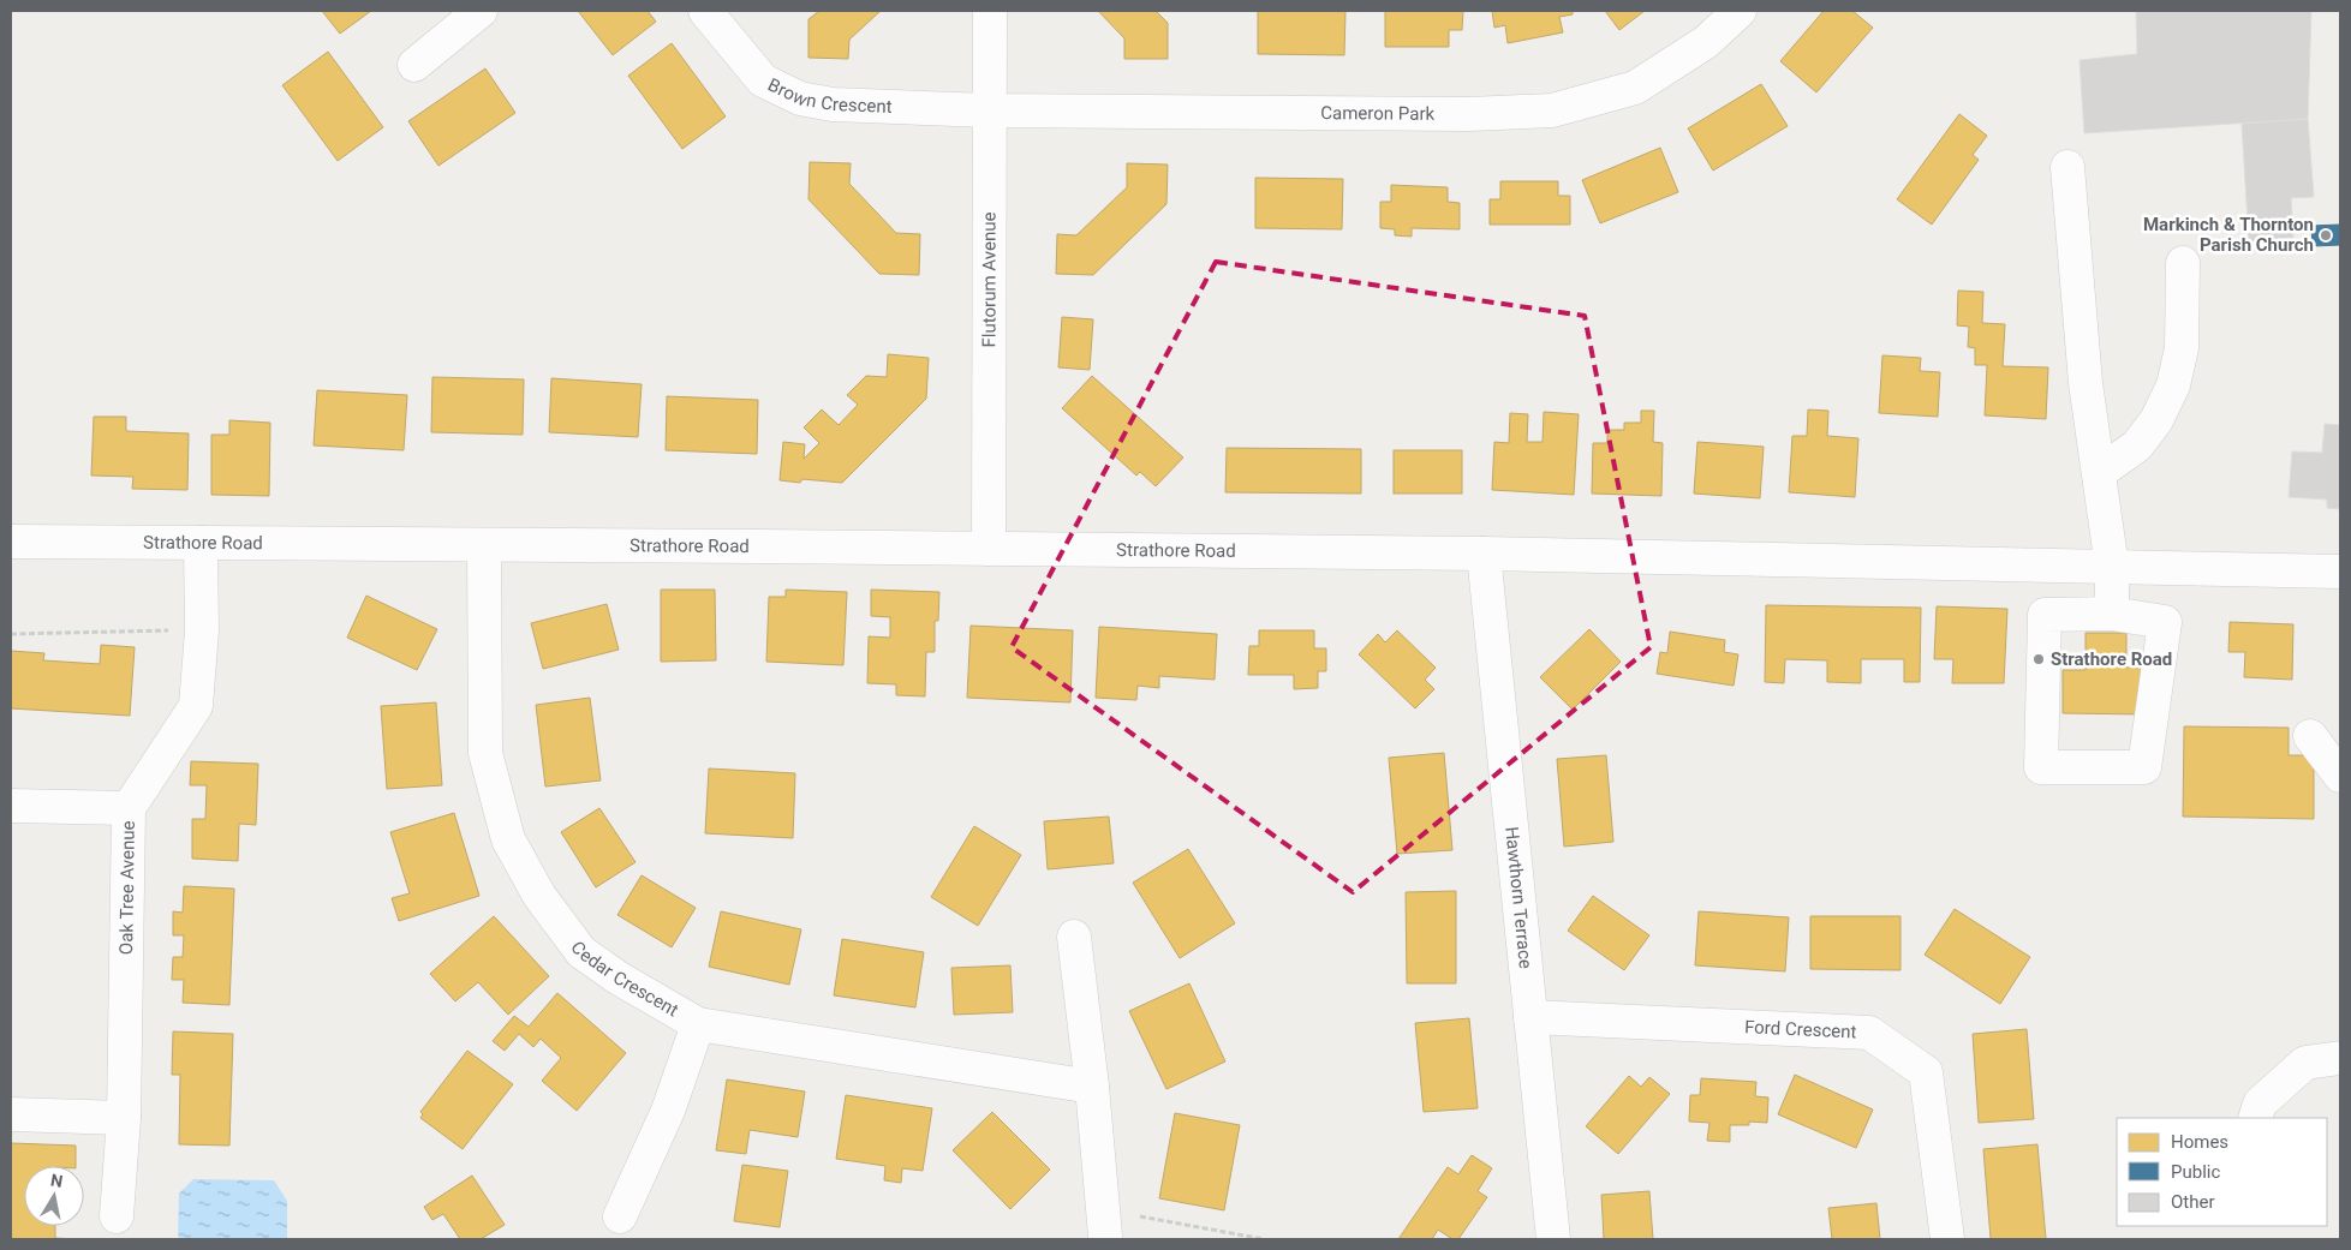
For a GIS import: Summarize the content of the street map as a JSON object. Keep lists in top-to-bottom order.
{
  "streets": {
    "street": [
      "Brown Crescent",
      "Cameron Park",
      "Flutorum Avenue",
      "Strathore Road",
      "Oak Tree Avenue",
      "Hawthorn Terrace",
      "Cedar Crescent",
      "Ford Crescent"
    ]
  },
  "crossings": [
    ["Brown Crescent", "Cameron Park"],
    ["Brown Crescent", "Flutorum Avenue"],
    ["Cameron Park", "Flutorum Avenue"],
    ["Flutorum Avenue", "Strathore Road"],
    ["Strathore Road", "Oak Tree Avenue"],
    ["Strathore Road", "Hawthorn Terrace"],
    ["Strathore Road", "Cedar Crescent"],
    ["Hawthorn Terrace", "Ford Crescent"]
  ],
  "places": ["Markinch & Thornton Parish Church", "Strathore Road"],
  "legend": ["Homes", "Public", "Other"],
  "north": "top"
}
